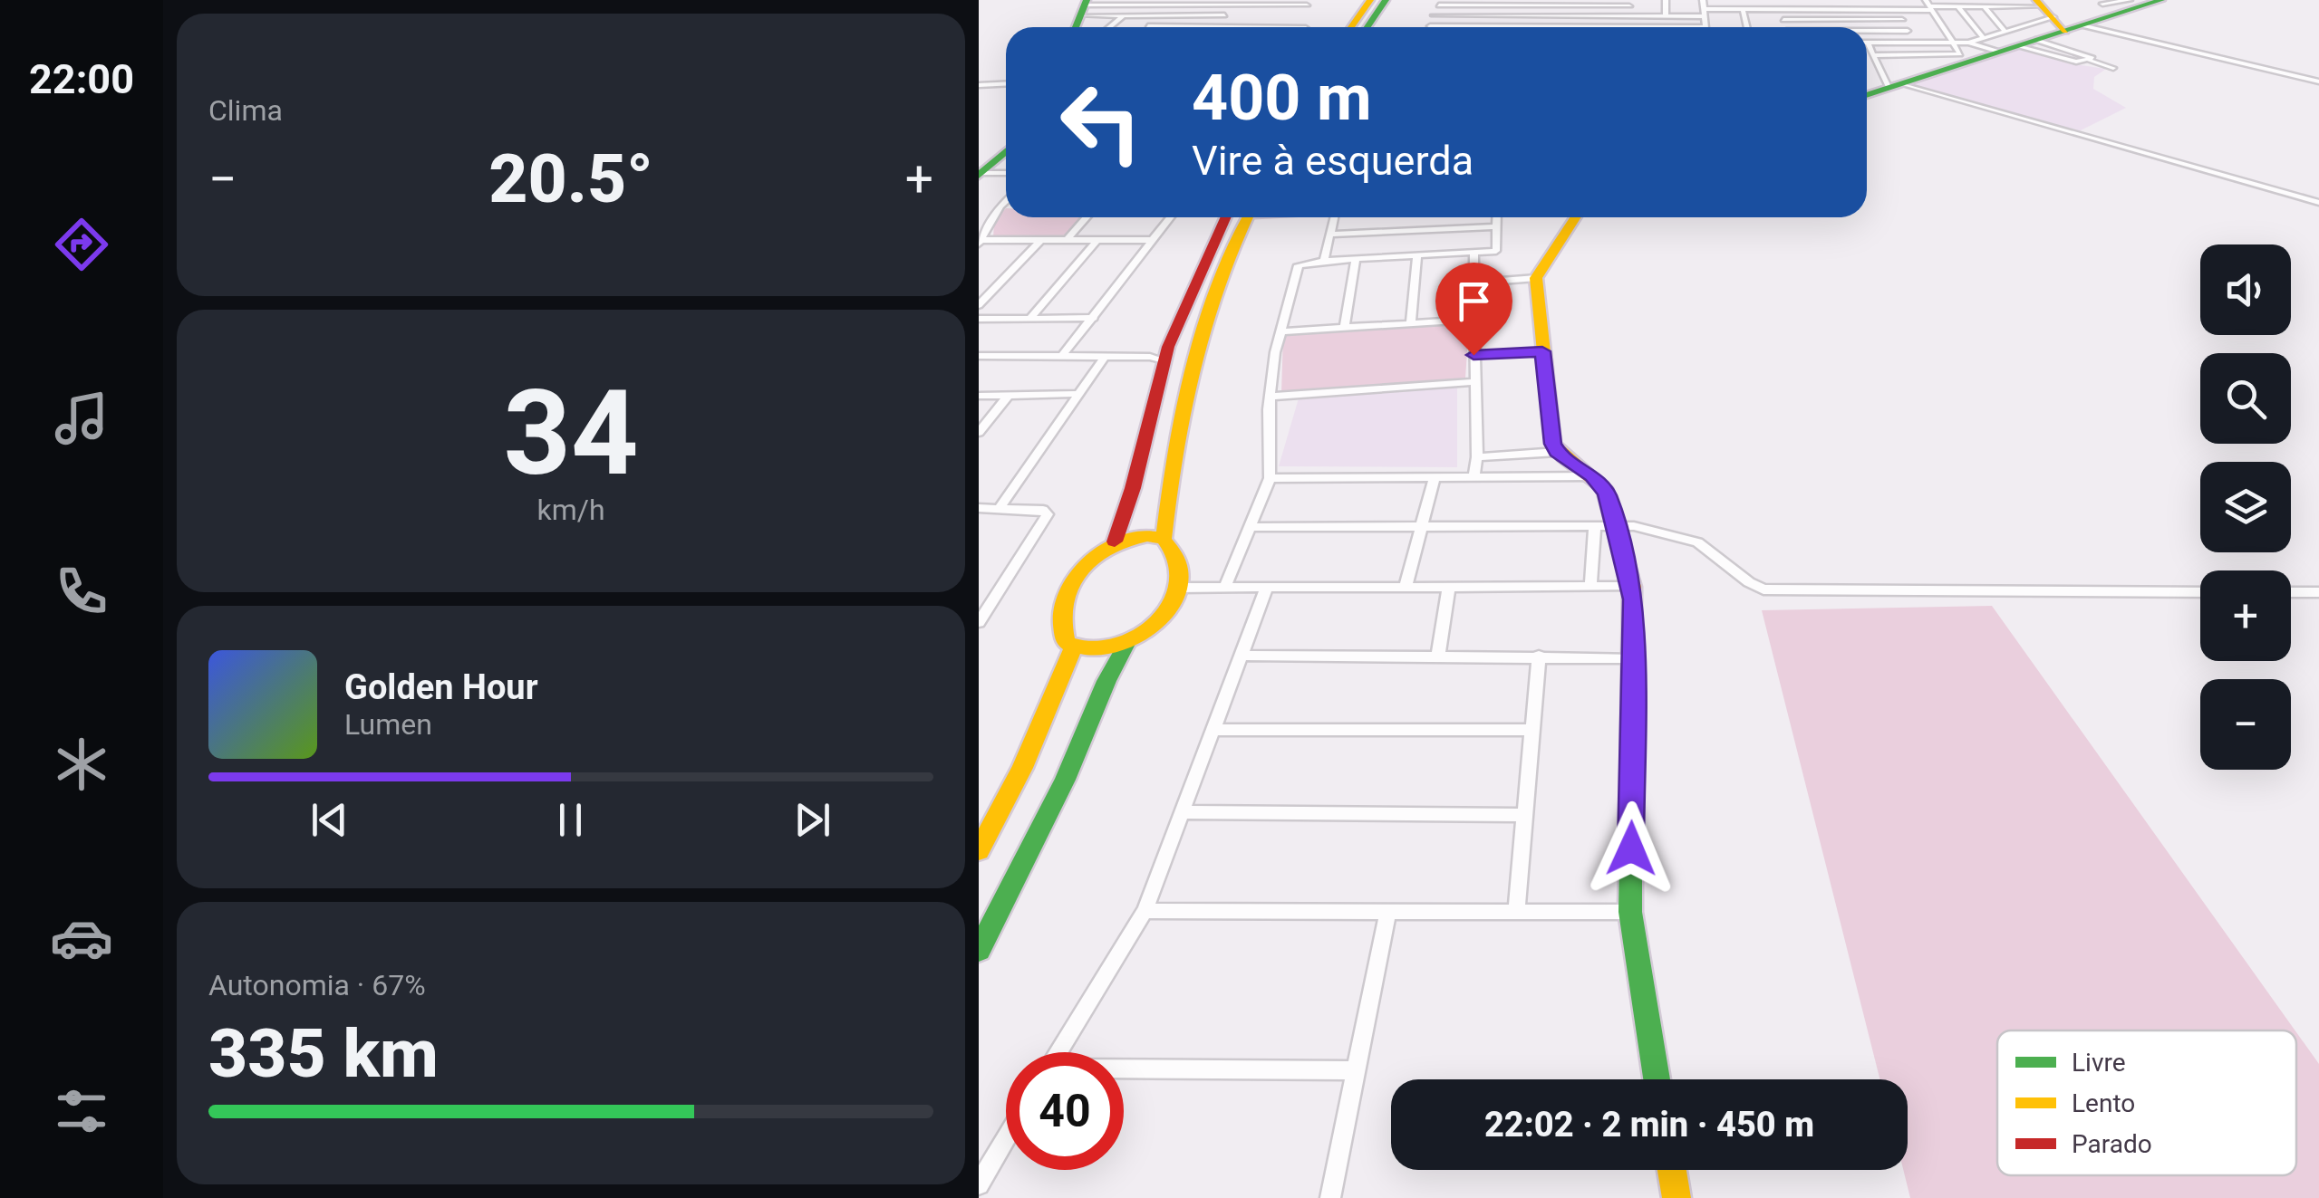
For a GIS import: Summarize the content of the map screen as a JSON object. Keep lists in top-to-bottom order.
{
  "legend": ["Livre", "Lento", "Parado"],
  "page": {
    "tabs": "22:00",
    "tile": [
      "Clima",
      ["34", "km/h"],
      ["Autonomia · 67%", "335 km"]
    ],
    "turn": ["400 m", "Vire à esquerda"],
    "heat": ["−", "20.5°", "+"],
    "map_buttons": ["+", "−"],
    "song": ["Golden Hour", "Lumen"],
    "limit": "40",
    "trip": "22:02 · 2 min · 450 m"
  }
}
